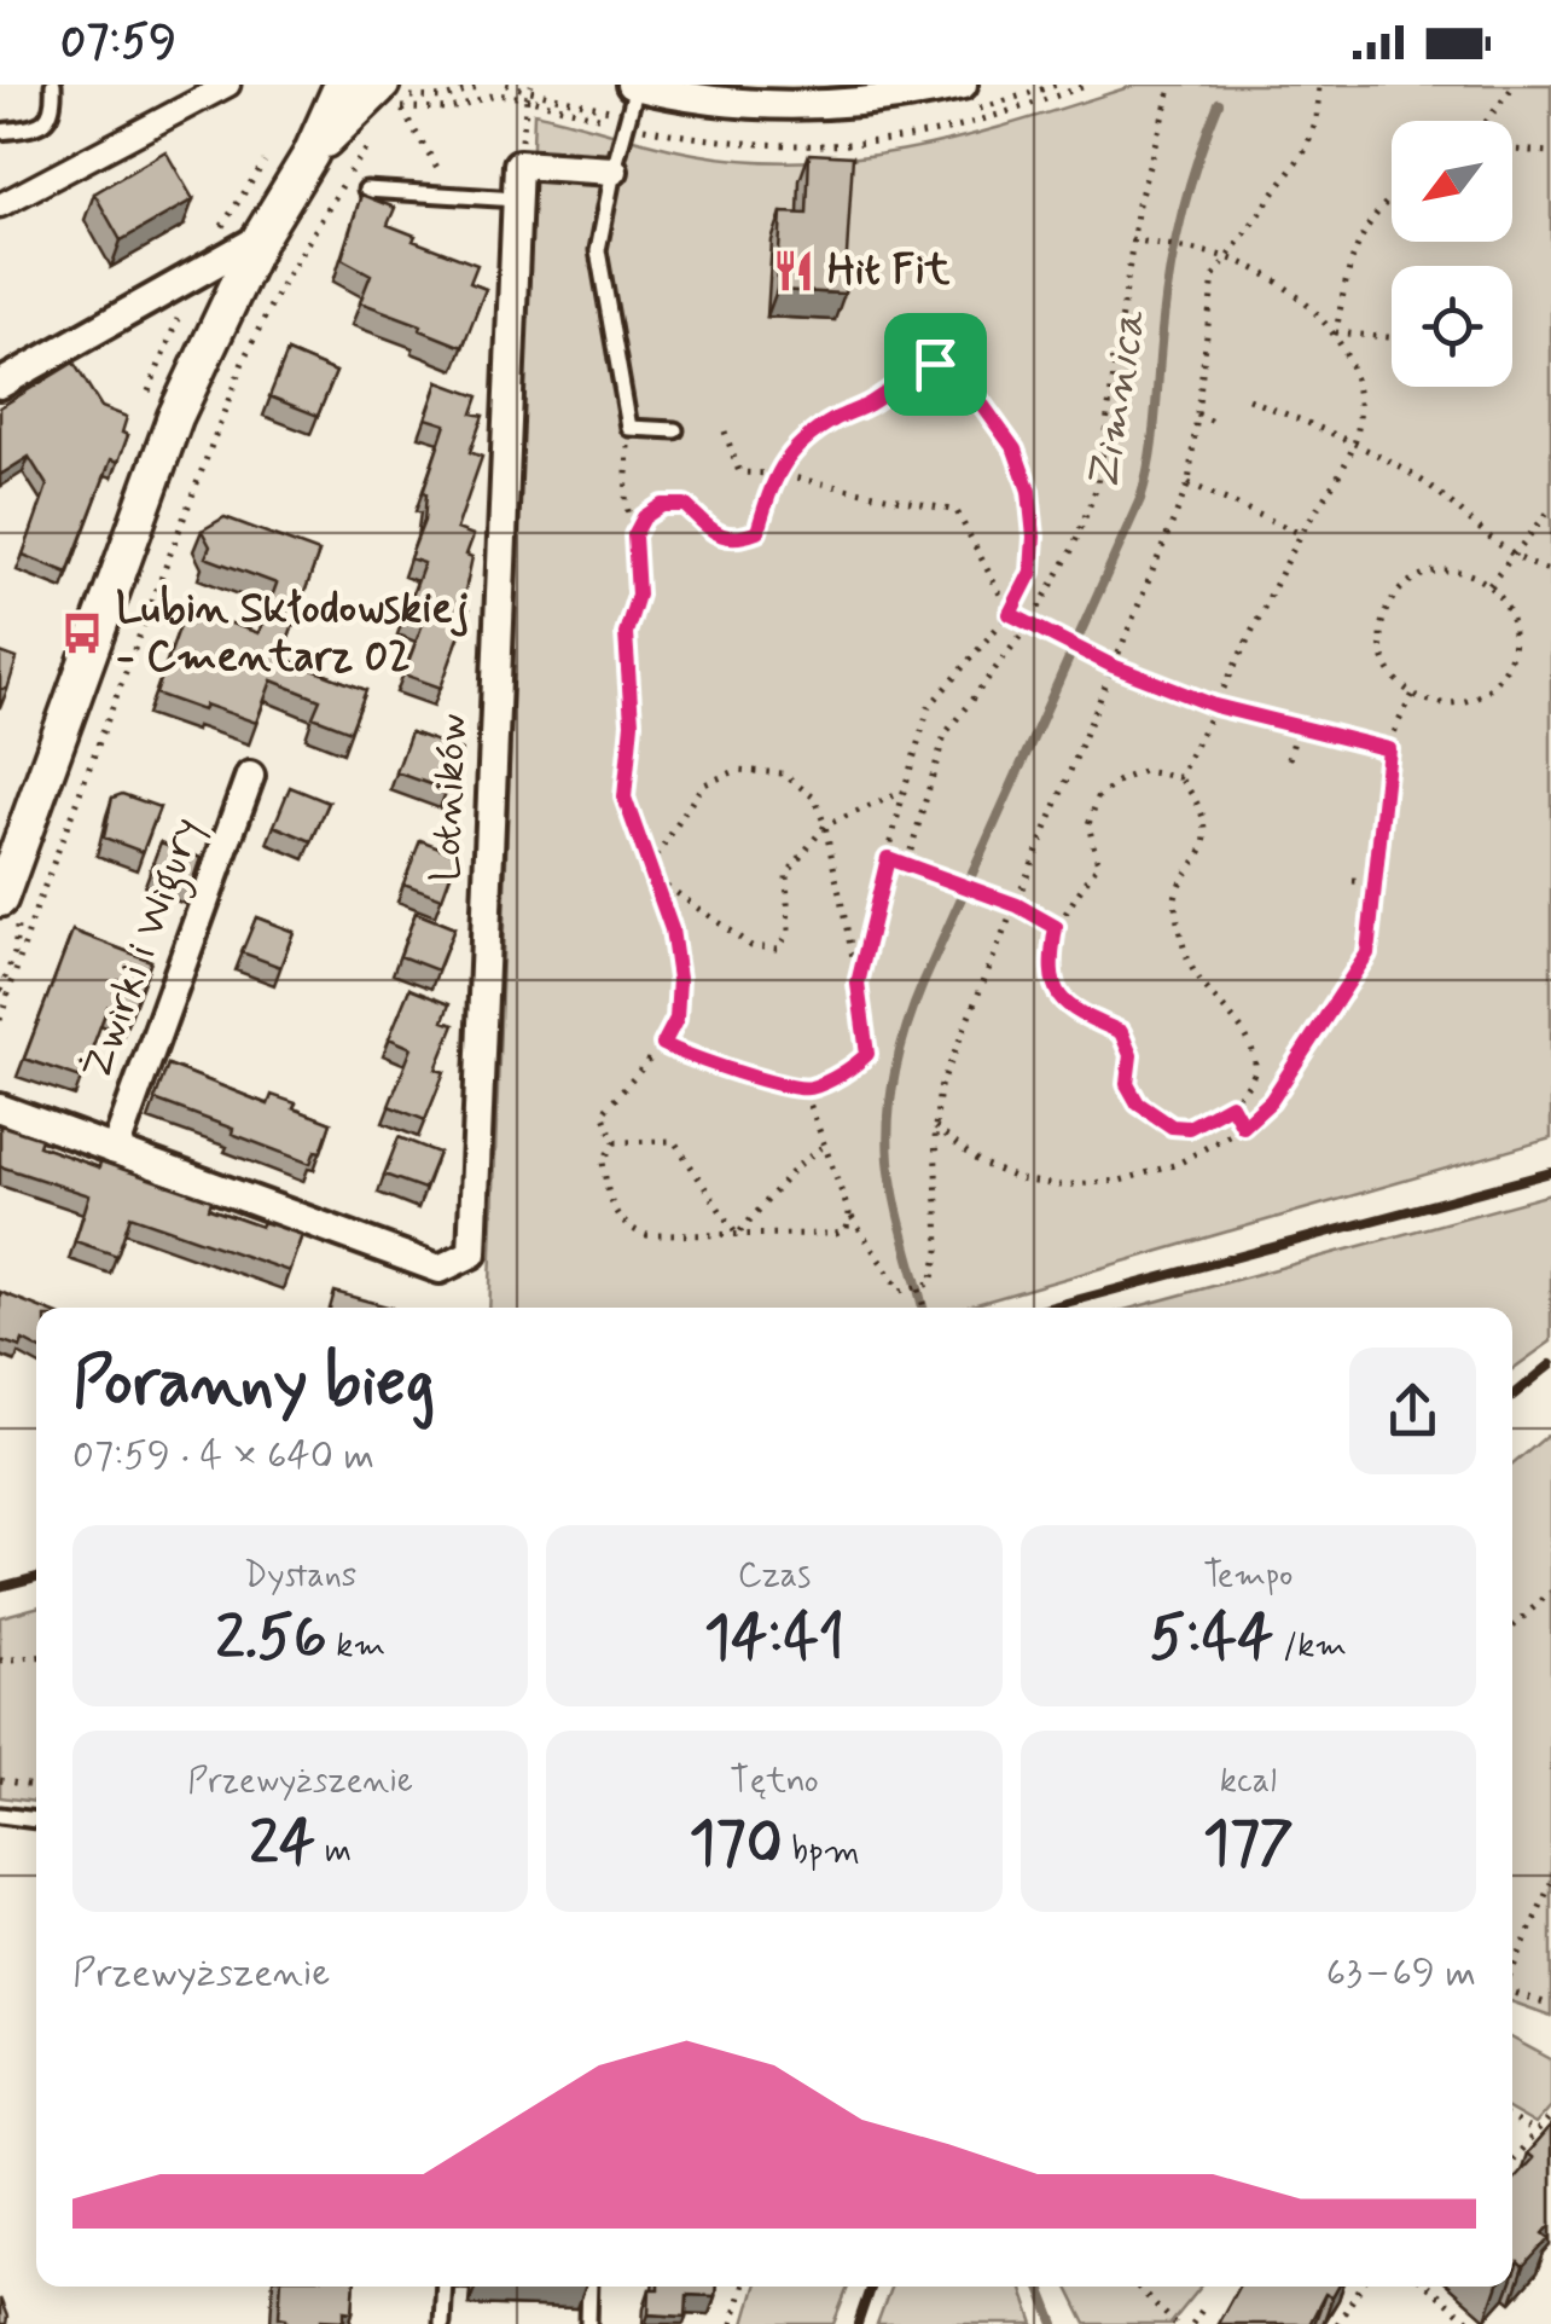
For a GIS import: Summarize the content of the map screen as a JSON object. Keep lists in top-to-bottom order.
{
  "streets": {
    "street": ["Lotników", "Żwirki i Wigury"]
  },
  "crossings": [
    ["Lotników", "Żwirki i Wigury"]
  ],
  "water": ["Zimnica"],
  "places": {
    "restaurant": ["Hit Fit"],
    "bus stop": ["Lubin Skłodowskiej - Cmentarz 02"]
  },
  "north": "bottom left",
  "page": {
    "status": "07:59",
    "heading": ["Poranny bieg", "07:59 · 4 × 640 m"],
    "stats": [
      ["Dystans", "2.56 km"],
      ["Czas", "14:41"],
      ["Tempo", "5:44 /km"],
      ["Przewyższenie", "24 m"],
      ["Tętno", "170 bpm"],
      ["kcal", "177"]
    ],
    "chart": ["Przewyższenie", "63–69 m"]
  }
}
